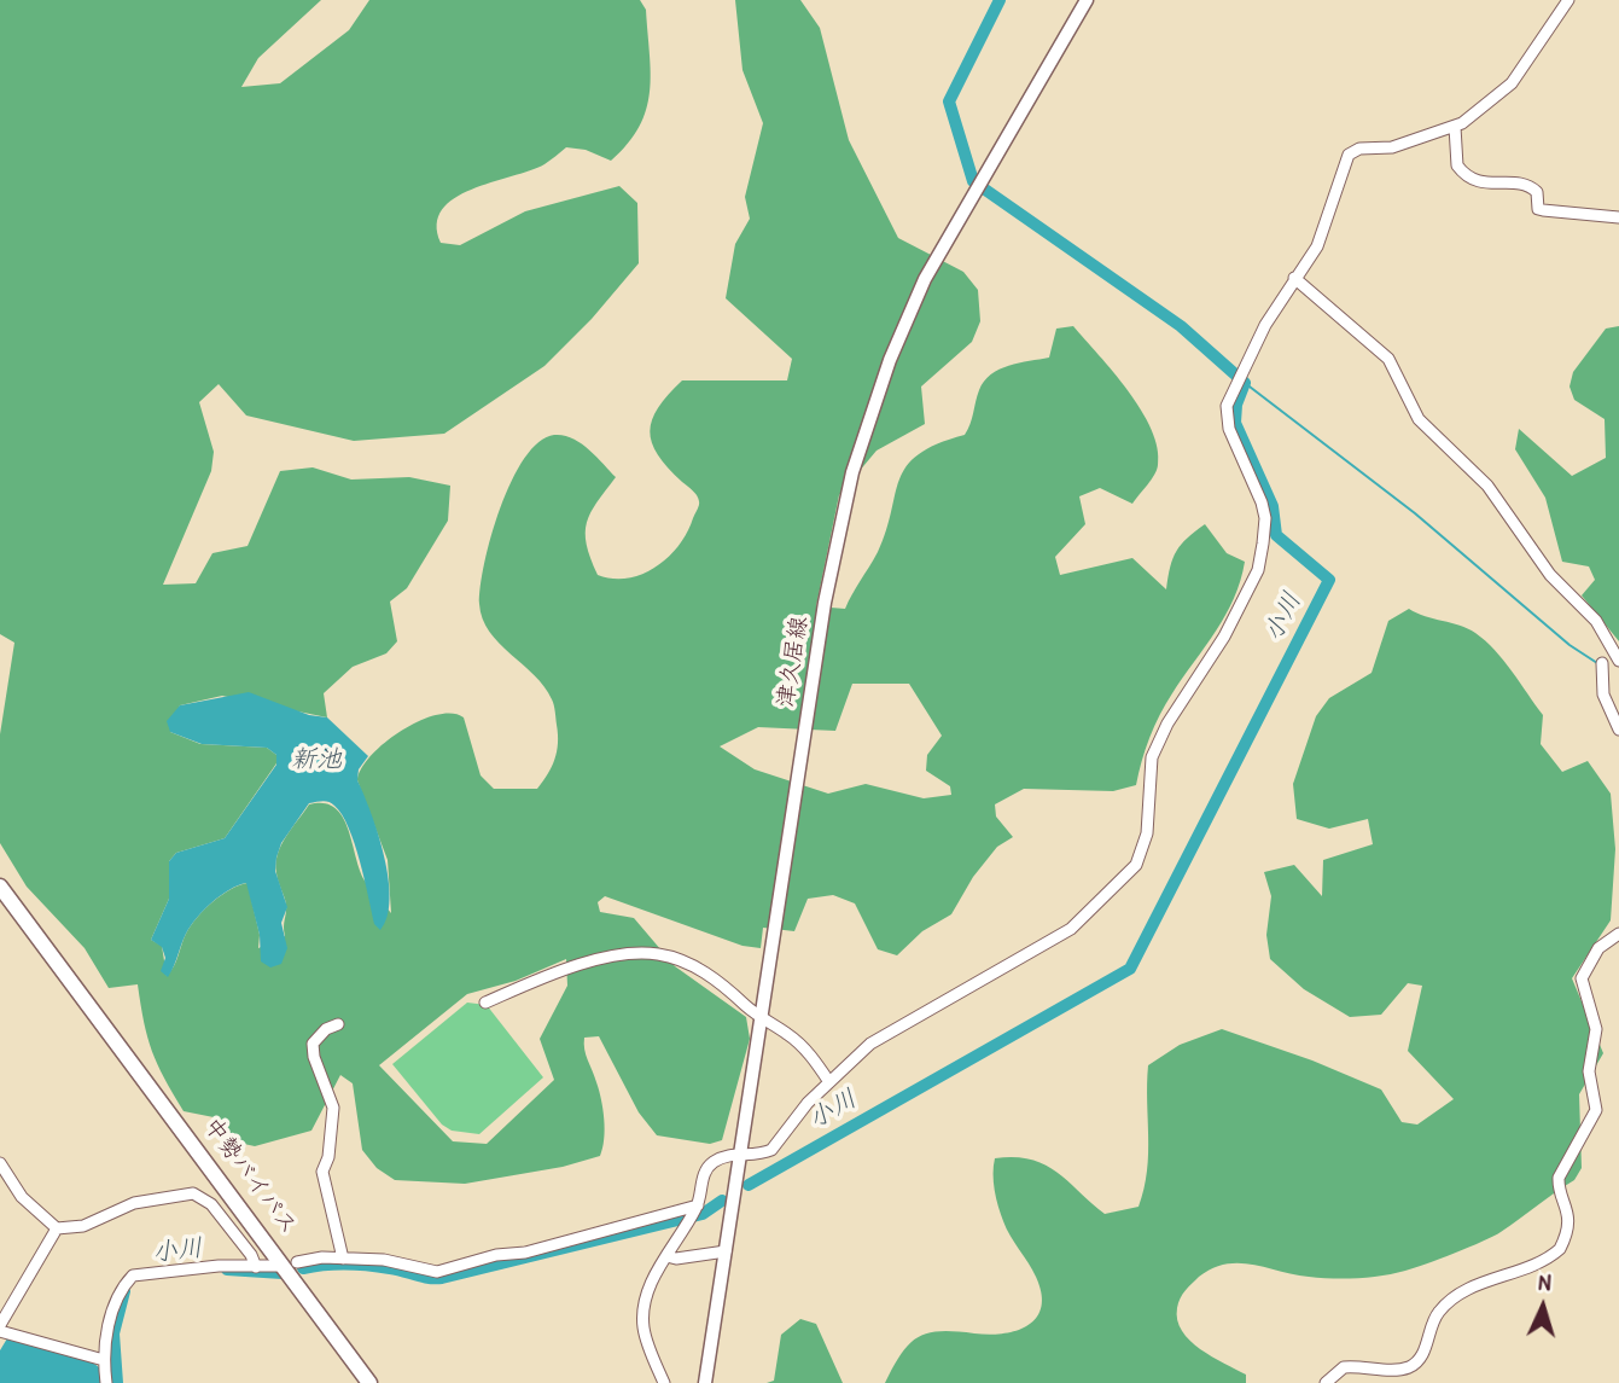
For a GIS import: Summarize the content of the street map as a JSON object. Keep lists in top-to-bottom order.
{
  "streets": {
    "highway": ["中勢バイパス"],
    "main road": ["津久居線"]
  },
  "water": ["小川", "新池"],
  "north": "top"
}
